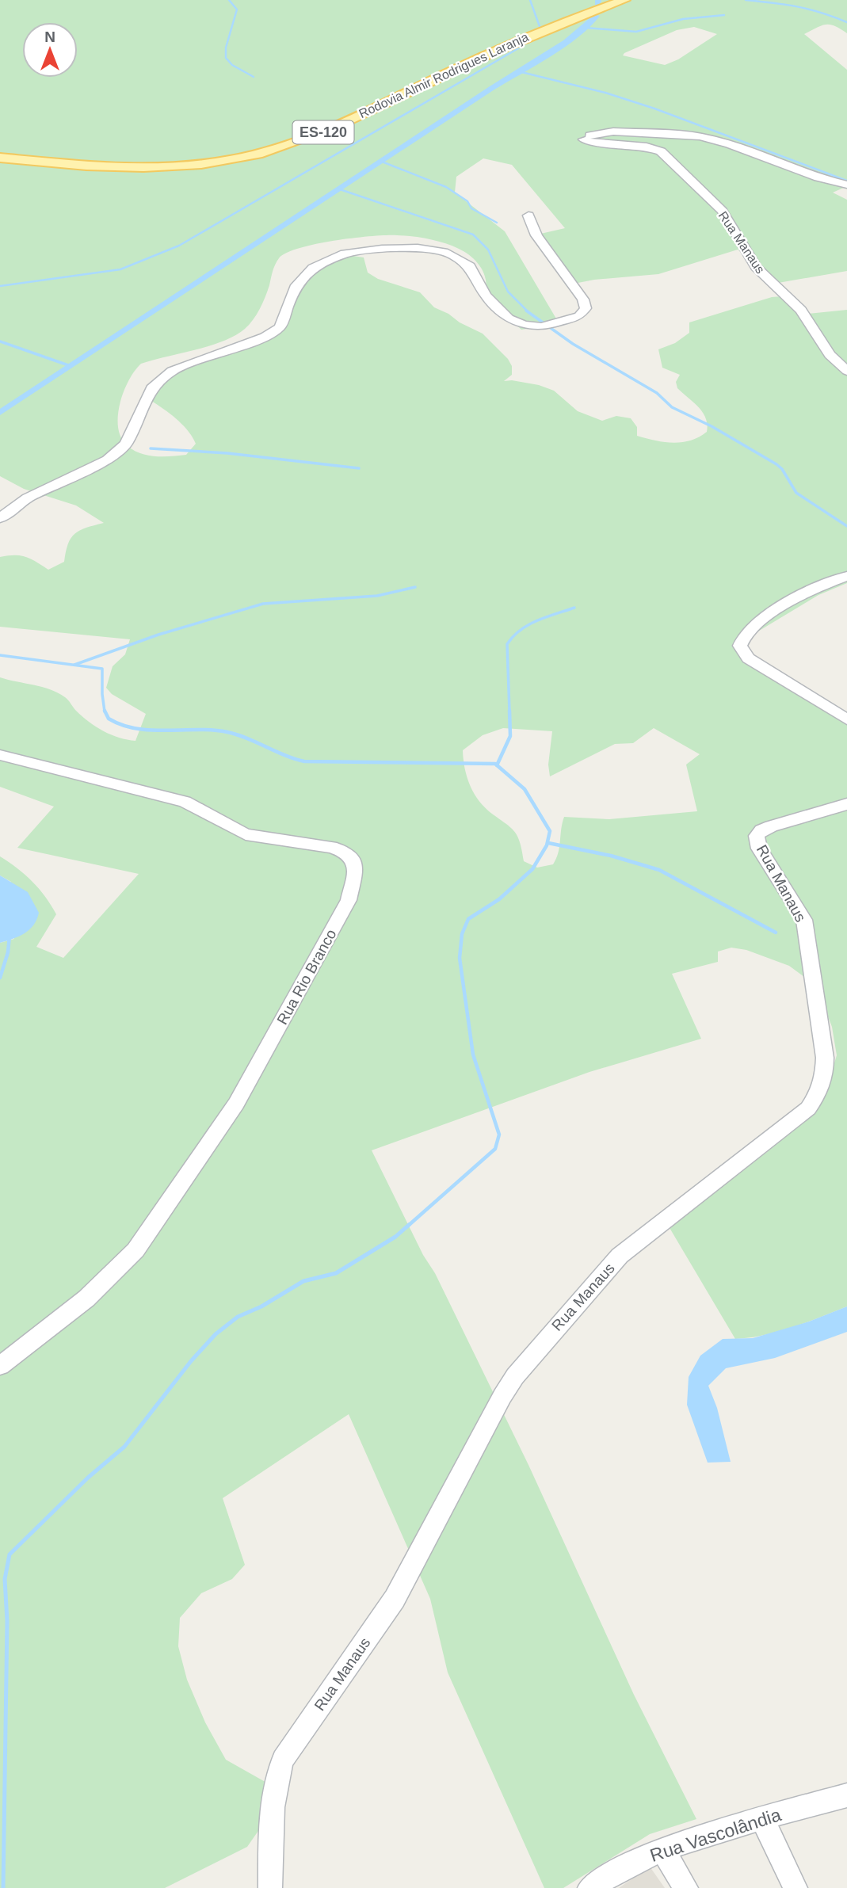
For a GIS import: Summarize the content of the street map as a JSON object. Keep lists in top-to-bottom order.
{
  "streets": {
    "main road": ["Rodovia Almir Rodrigues Laranja", "ES-120"],
    "street": ["Rua Manaus", "Rua Rio Branco", "Rua Vascolândia"]
  },
  "north": "top"
}
